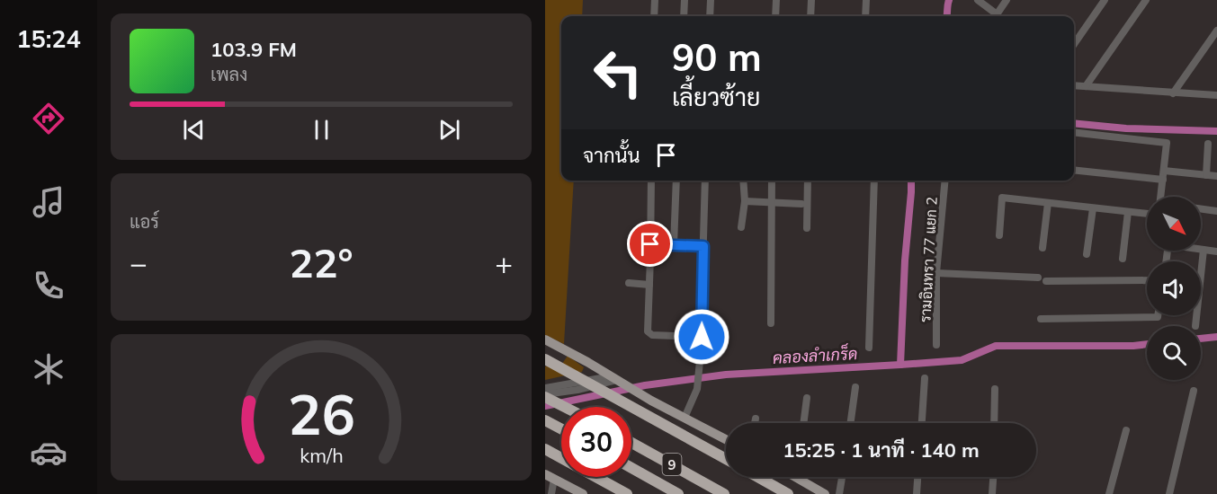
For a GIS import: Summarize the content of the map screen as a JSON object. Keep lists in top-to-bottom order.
{
  "streets": {
    "highway": ["9"],
    "street": ["รามอินทรา 77 แยก 2"]
  },
  "water": ["คลองลำเกร็ด"],
  "north": "bottom right",
  "page": {
    "tabs": "15:24",
    "turn": ["90 m", "เลี้ยวซ้าย"],
    "song": ["103.9 FM", "เพลง"],
    "then": "จากนั้น",
    "tile": "แอร์",
    "heat": ["−", "22°", "+"],
    "limit": "30",
    "trip": "15:25 · 1 นาที · 140 m",
    "gauge": ["26", "km/h"]
  }
}
